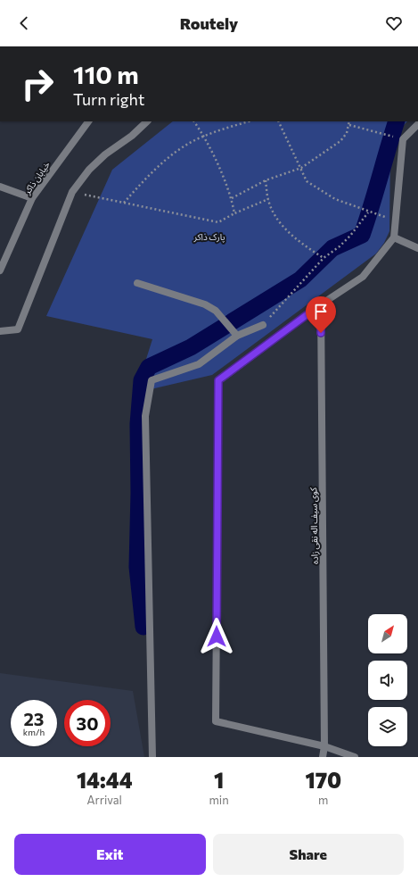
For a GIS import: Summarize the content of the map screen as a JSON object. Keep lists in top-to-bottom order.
{
  "streets": {
    "street": ["خیابان ذاکر", "کوی سیف اله نقی زاده"]
  },
  "parks": ["پارک ذاکر"],
  "north": "top right",
  "page": {
    "header": "Routely",
    "turn": ["110 m", "Turn right"],
    "speed": "23 km/h",
    "limit": "30",
    "eta": [
      "14:44",
      "Arrival",
      "1",
      "min",
      "170",
      "m"
    ],
    "buttons": ["Exit", "Share"]
  }
}
